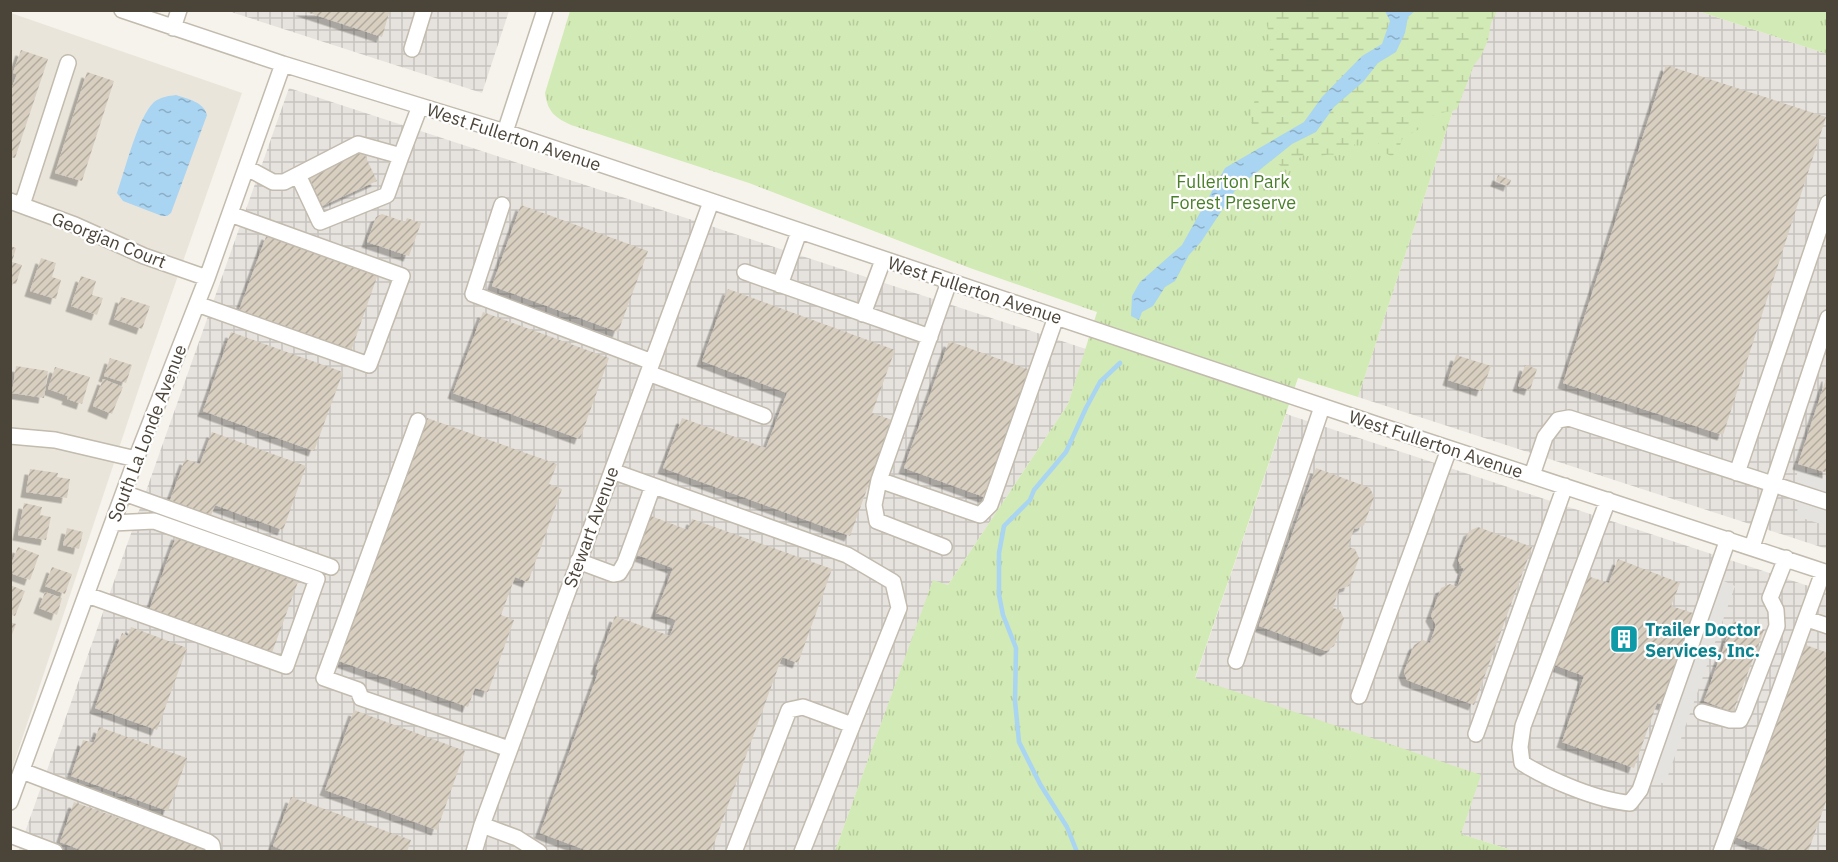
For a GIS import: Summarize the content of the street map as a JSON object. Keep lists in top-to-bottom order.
{
  "streets": {
    "street": [
      "West Fullerton Avenue",
      "Georgian Court",
      "South La Londe Avenue",
      "Stewart Avenue"
    ]
  },
  "crossings": [
    ["West Fullerton Avenue", "South La Londe Avenue"],
    ["West Fullerton Avenue", "Stewart Avenue"],
    ["Georgian Court", "South La Londe Avenue"]
  ],
  "parks": ["Fullerton Park Forest Preserve"],
  "places": {
    "building": ["Trailer Doctor Services, Inc."]
  }
}
